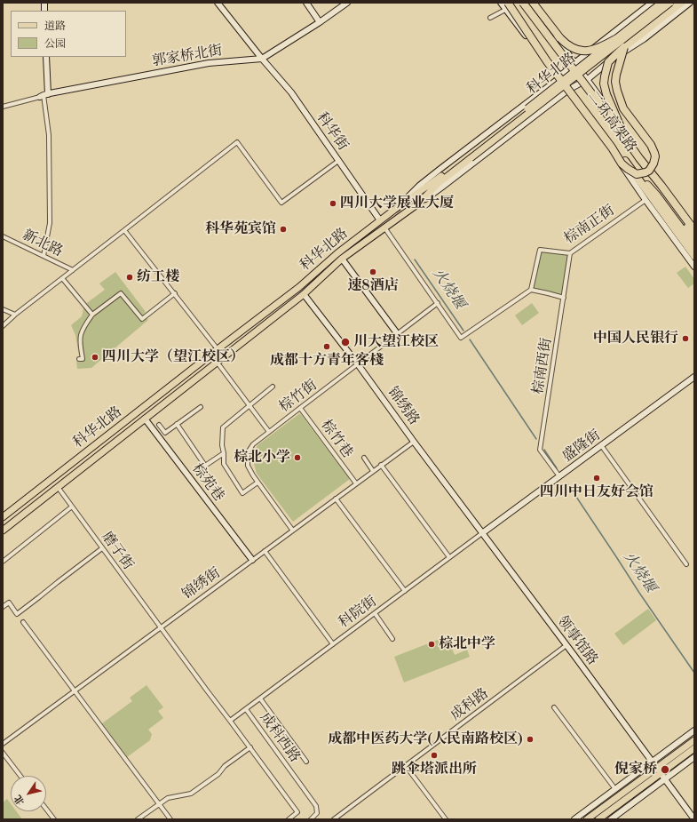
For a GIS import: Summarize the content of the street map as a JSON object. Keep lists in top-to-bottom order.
{
  "streets": {
    "highway": ["二环高架路"],
    "main road": ["科华北路"],
    "street": [
      "郭家桥北街",
      "科华街",
      "棕南正街",
      "新北路",
      "棕南西街",
      "棕竹街",
      "锦绣路",
      "棕竹巷",
      "盛隆街",
      "棕苑巷",
      "磨子街",
      "锦绣街",
      "科院街",
      "领事馆路",
      "成科路",
      "成科西路"
    ]
  },
  "crossings": [
    ["郭家桥北街", "科华街"],
    ["科华北路", "科华街"],
    ["科华北路", "锦绣路"],
    ["科华北路", "棕苑巷"],
    ["科华北路", "磨子街"],
    ["棕南正街", "棕南西街"],
    ["棕南西街", "盛隆街"],
    ["棕竹街", "锦绣路"],
    ["棕竹街", "棕竹巷"],
    ["棕竹街", "锦绣街"],
    ["锦绣路", "盛隆街"],
    ["锦绣路", "锦绣街"],
    ["锦绣路", "科院街"],
    ["锦绣路", "领事馆路"],
    ["棕竹巷", "锦绣街"],
    ["盛隆街", "科院街"],
    ["盛隆街", "领事馆路"],
    ["棕苑巷", "锦绣街"],
    ["磨子街", "锦绣街"],
    ["科院街", "领事馆路"],
    ["科院街", "成科西路"],
    ["领事馆路", "成科路"]
  ],
  "water": ["火烧堰"],
  "places": [
    "四川大学展业大厦",
    "科华苑宾馆",
    "速8酒店",
    "纺工楼",
    "中国人民银行",
    "川大望江校区",
    "成都十方青年客棧",
    "四川大学（望江校区）",
    "棕北小学",
    "四川中日友好会馆",
    "棕北中学",
    "成都中医药大学(人民南路校区)",
    "跳伞塔派出所",
    "倪家桥"
  ],
  "legend": ["道路", "公园"],
  "north": "bottom left"
}
